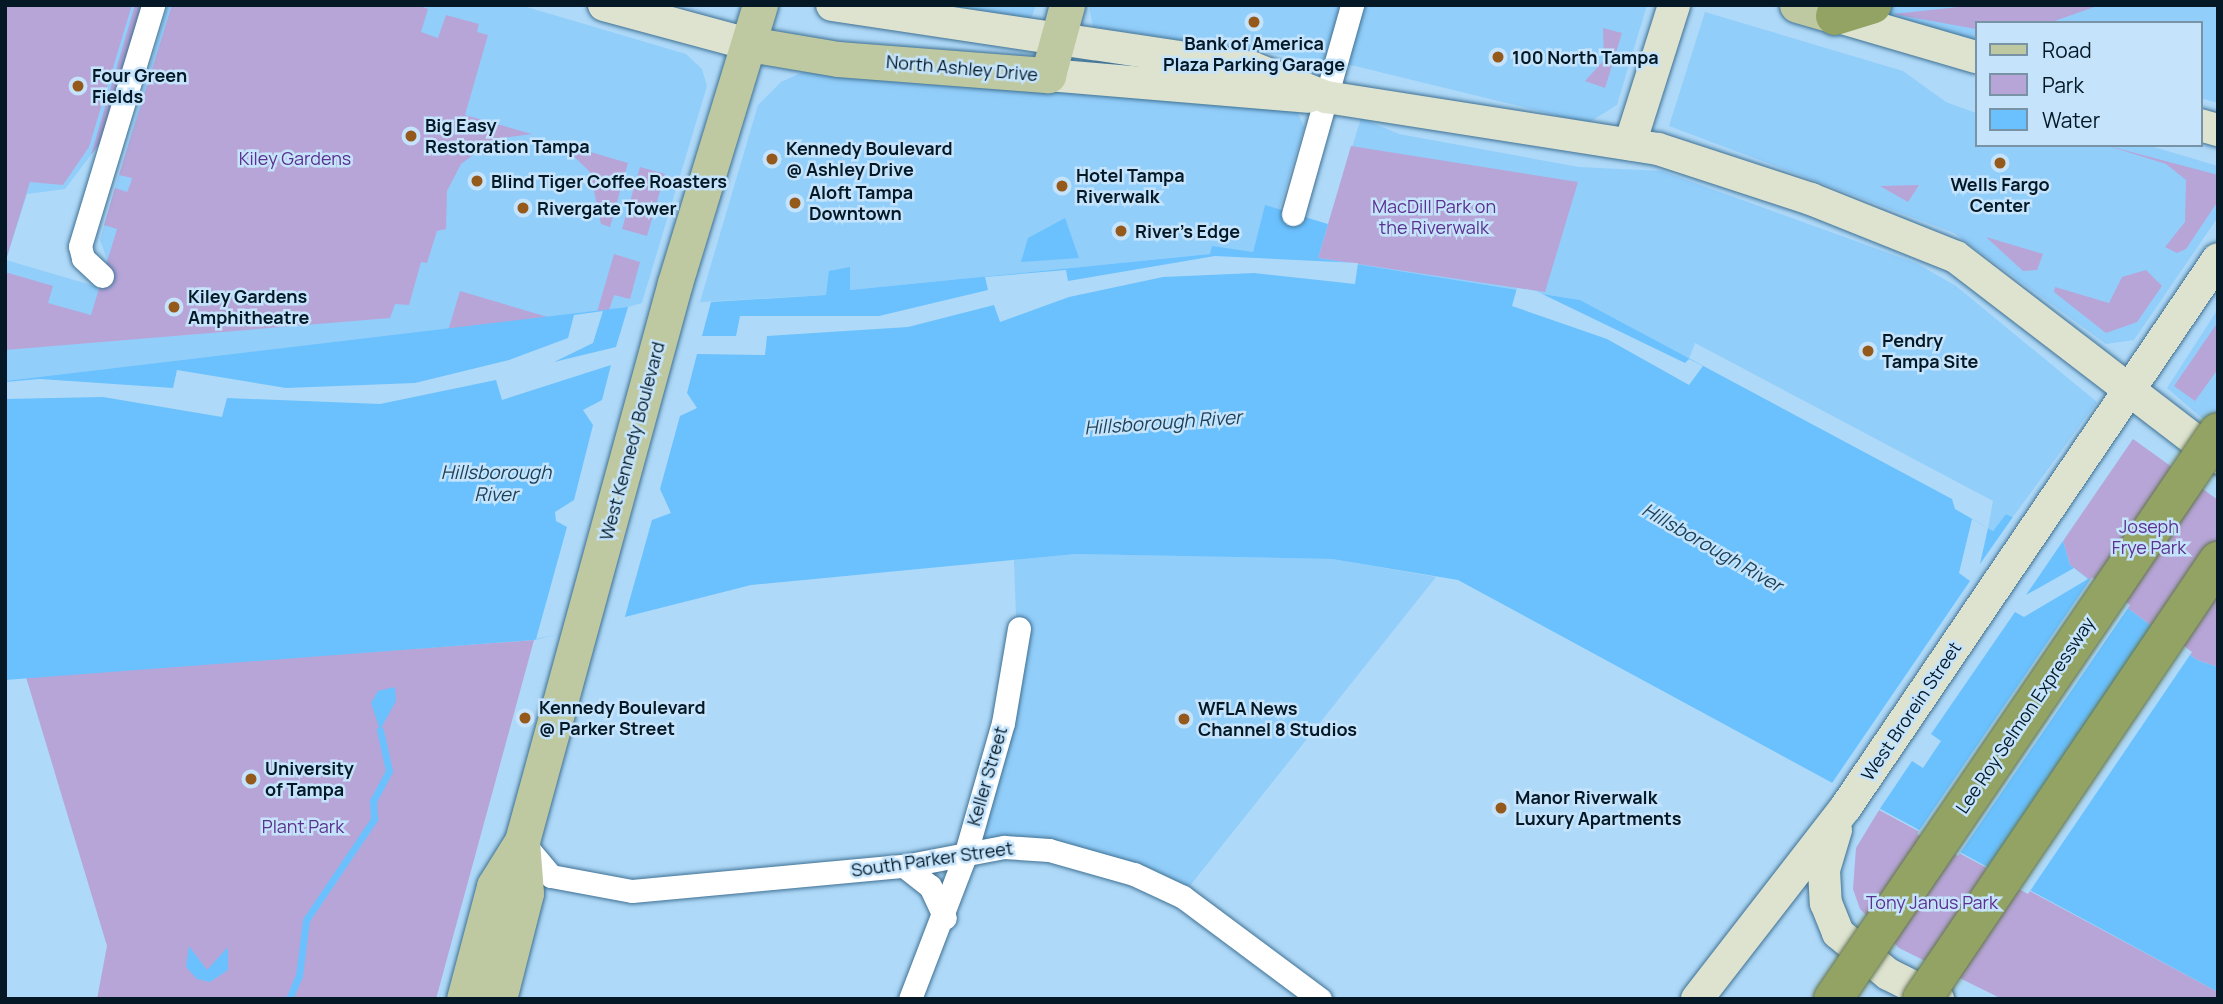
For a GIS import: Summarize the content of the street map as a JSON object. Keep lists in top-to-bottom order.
{
  "streets": {
    "highway": ["Lee Roy Selmon Expressway"],
    "main road": ["North Ashley Drive", "West Kennedy Boulevard", "West Brorein Street"],
    "street": ["Keller Street", "South Parker Street"]
  },
  "crossings": [
    ["North Ashley Drive", "West Kennedy Boulevard"],
    ["West Kennedy Boulevard", "South Parker Street"],
    ["Keller Street", "South Parker Street"]
  ],
  "water": ["Hillsborough River"],
  "parks": [
    "Kiley Gardens",
    "MacDill Park on the Riverwalk",
    "Joseph Frye Park",
    "Plant Park",
    "Tony Janus Park"
  ],
  "places": [
    "Bank of America Plaza Parking Garage",
    "100 North Tampa",
    "Four Green Fields",
    "Big Easy Restoration Tampa",
    "Kennedy Boulevard @ Ashley Drive",
    "Wells Fargo Center",
    "Blind Tiger Coffee Roasters",
    "Hotel Tampa Riverwalk",
    "Aloft Tampa Downtown",
    "Rivergate Tower",
    "River's Edge",
    "Kiley Gardens Amphitheatre",
    "Pendry Tampa Site",
    "Kennedy Boulevard @ Parker Street",
    "WFLA News Channel 8 Studios",
    "University of Tampa",
    "Manor Riverwalk Luxury Apartments"
  ],
  "legend": ["Road", "Park", "Water"]
}
